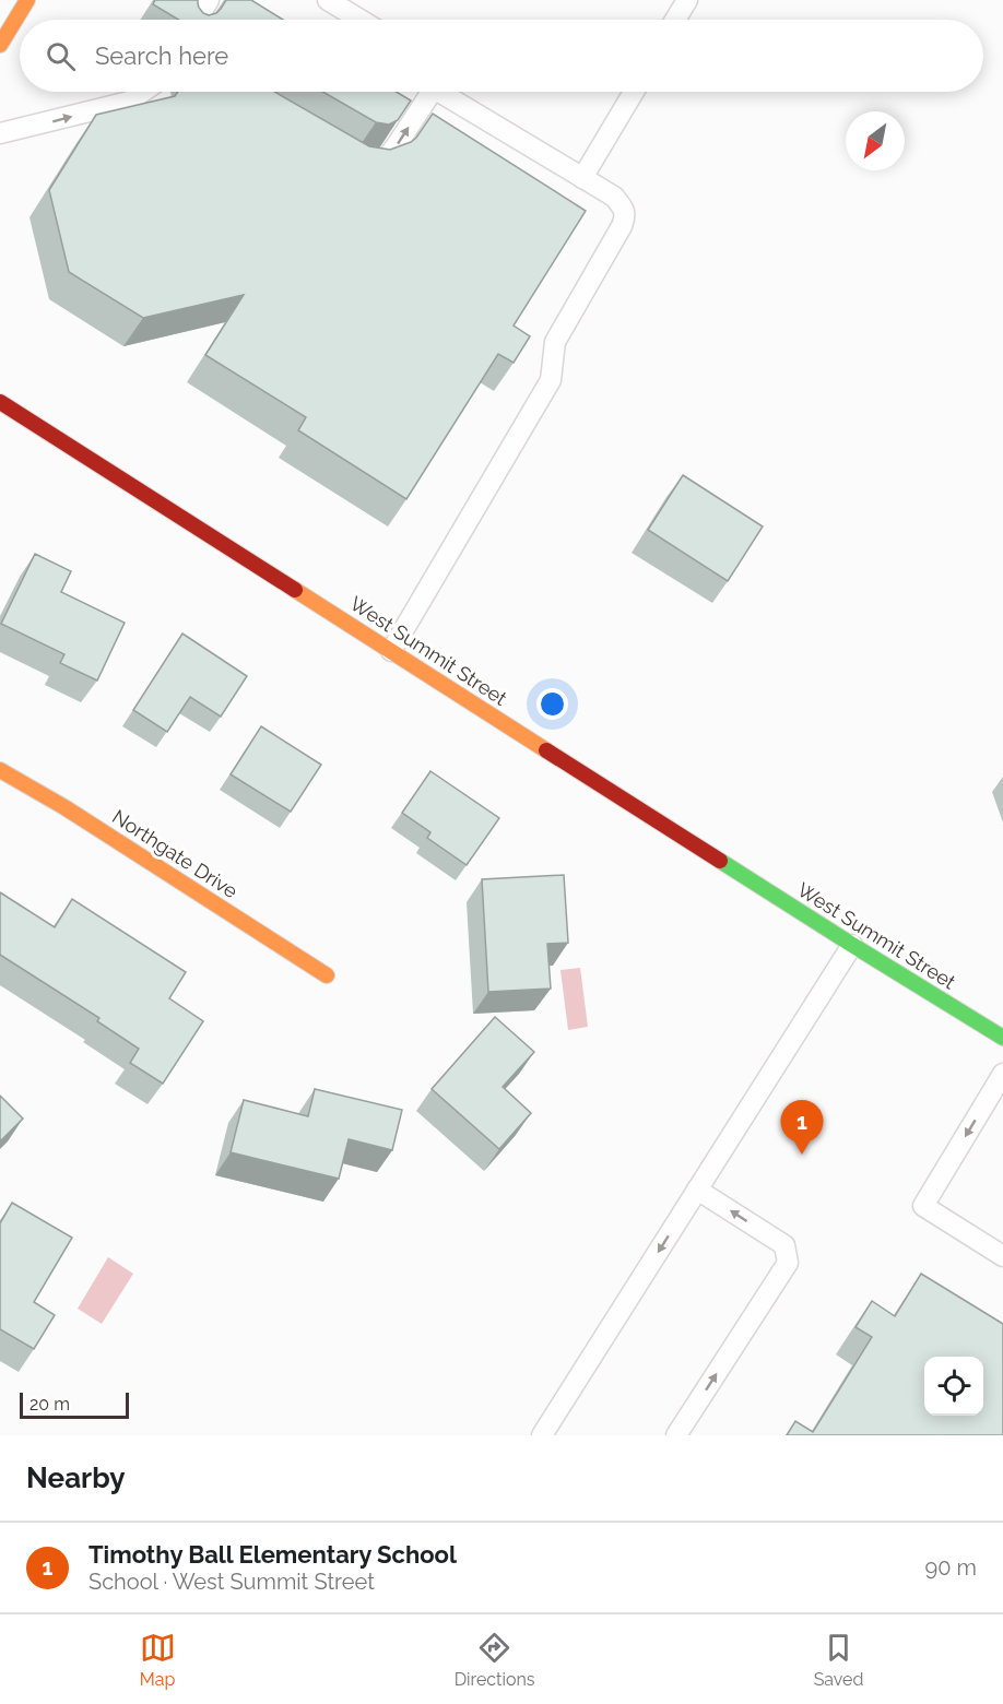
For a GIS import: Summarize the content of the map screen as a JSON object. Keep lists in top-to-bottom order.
{
  "streets": {
    "street": ["West Summit Street", "Northgate Drive"]
  },
  "scale_bar": "20 m",
  "north": "bottom left",
  "page": {
    "search": "Search here",
    "pins": "1",
    "scale": "20 m",
    "heading": "Nearby",
    "list": [
      {
        "mark": "1",
        "name": "Timothy Ball Elementary School",
        "note": "School · West Summit Street",
        "value": "90 m"
      }
    ],
    "nav": ["Map", "Directions", "Saved"]
  }
}
